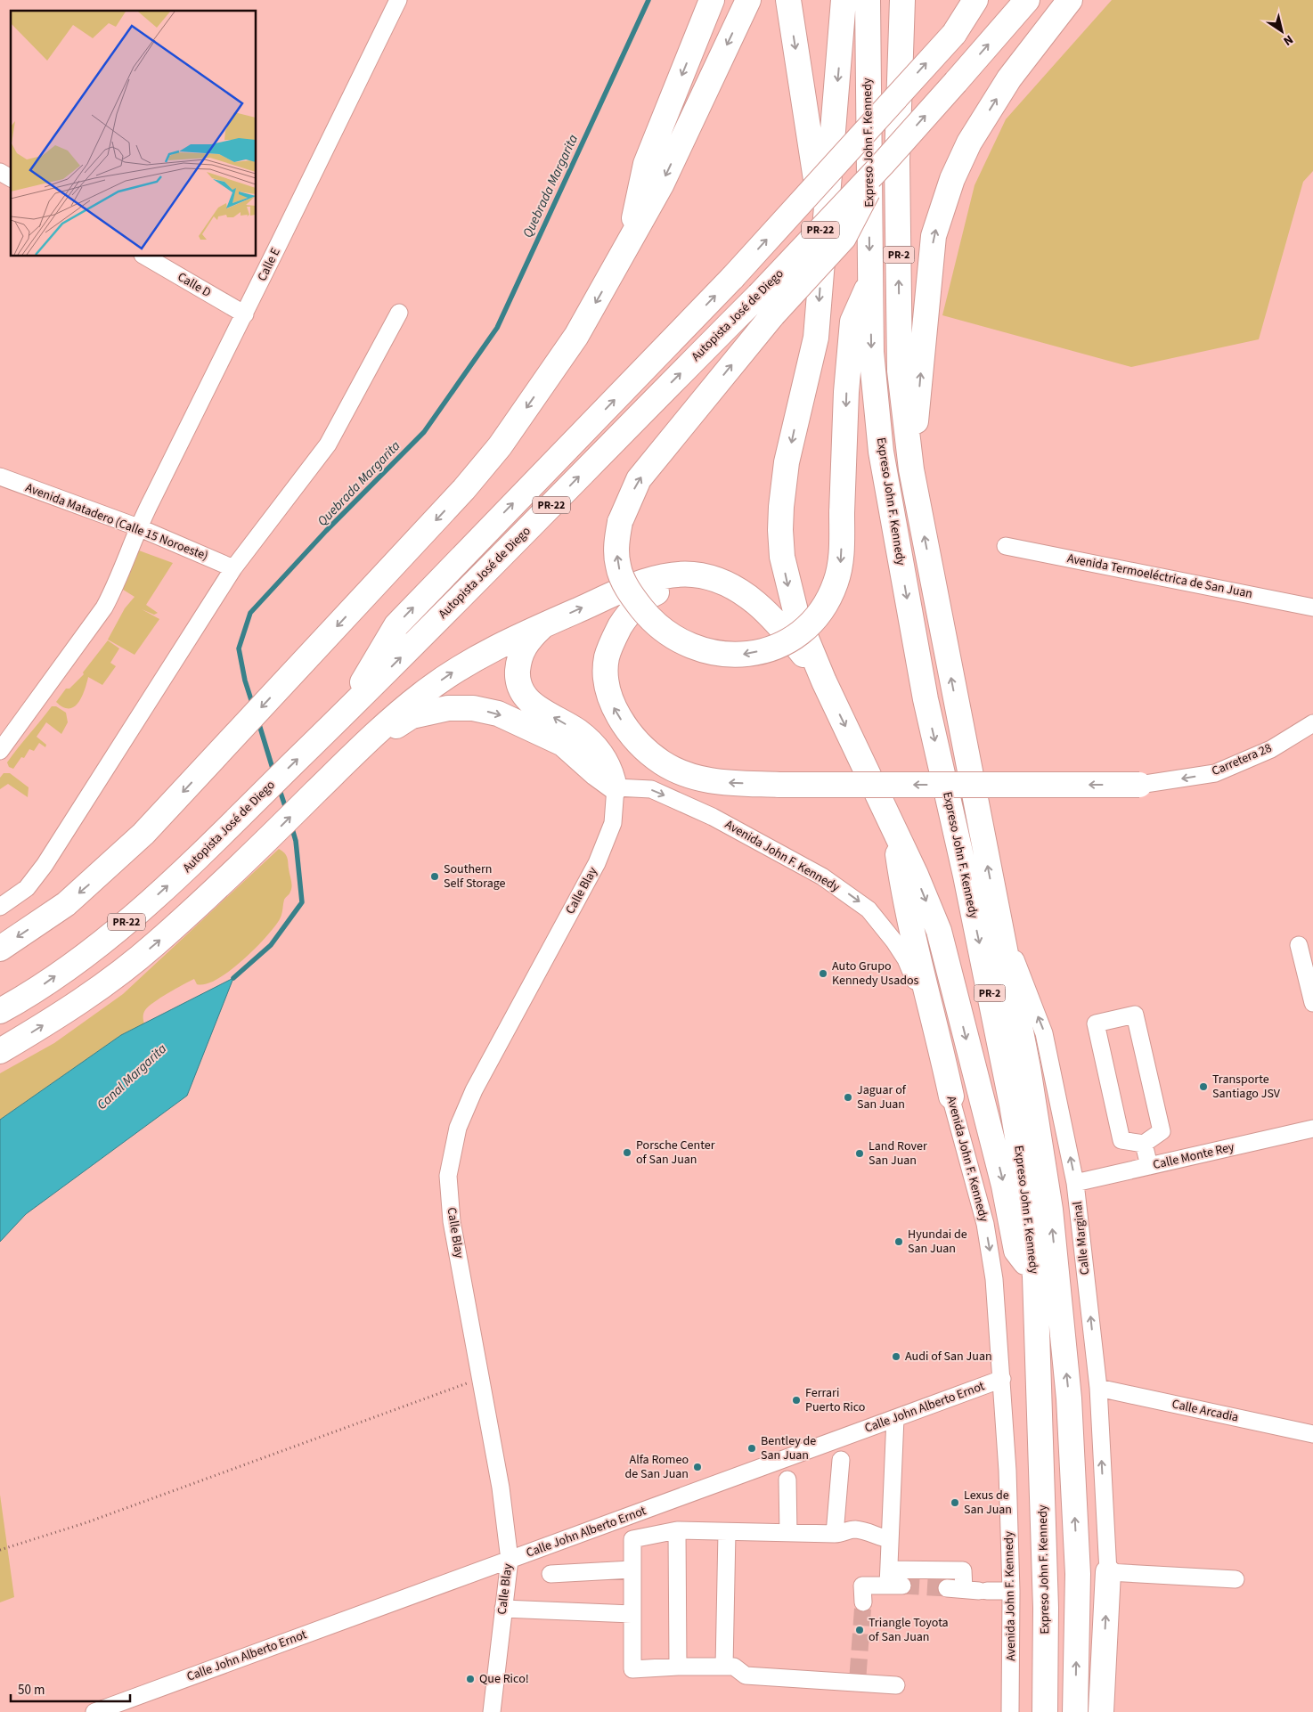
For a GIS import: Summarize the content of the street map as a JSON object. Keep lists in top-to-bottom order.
{
  "streets": {
    "highway": [
      "Expreso John F. Kennedy",
      "PR-22",
      "PR-2",
      "Autopista José de Diego"
    ],
    "street": [
      "Calle E",
      "Calle D",
      "Avenida Matadero (Calle 15 Noroeste)",
      "Avenida Termoeléctrica de San Juan",
      "Carretera 28",
      "Avenida John F. Kennedy",
      "Calle Blay",
      "Calle Monte Rey",
      "Calle Marginal",
      "Calle John Alberto Ernot",
      "Calle Arcadia"
    ]
  },
  "crossings": [
    ["Expreso John F. Kennedy", "Calle Marginal"],
    ["Calle E", "Calle D"],
    ["Calle E", "Avenida Matadero (Calle 15 Noroeste)"],
    ["Avenida John F. Kennedy", "Calle Blay"],
    ["Avenida John F. Kennedy", "Calle John Alberto Ernot"],
    ["Calle Blay", "Calle John Alberto Ernot"],
    ["Calle Monte Rey", "Calle Marginal"],
    ["Calle Marginal", "Calle Arcadia"]
  ],
  "one_way": ["Carretera 28", "Avenida John F. Kennedy", "Calle Marginal"],
  "water": ["Quebrada Margarita", "Canal Margarita"],
  "places": [
    "Southern Self Storage",
    "Auto Grupo Kennedy Usados",
    "Transporte Santiago JSV",
    "Jaguar of San Juan",
    "Porsche Center of San Juan",
    "Land Rover San Juan",
    "Hyundai de San Juan",
    "Audi of San Juan",
    "Ferrari Puerto Rico",
    "Bentley de San Juan",
    "Alfa Romeo de San Juan",
    "Lexus de San Juan",
    "Triangle Toyota of San Juan",
    "Que Rico!"
  ],
  "scale_bar": "50 m",
  "north": "bottom right"
}
